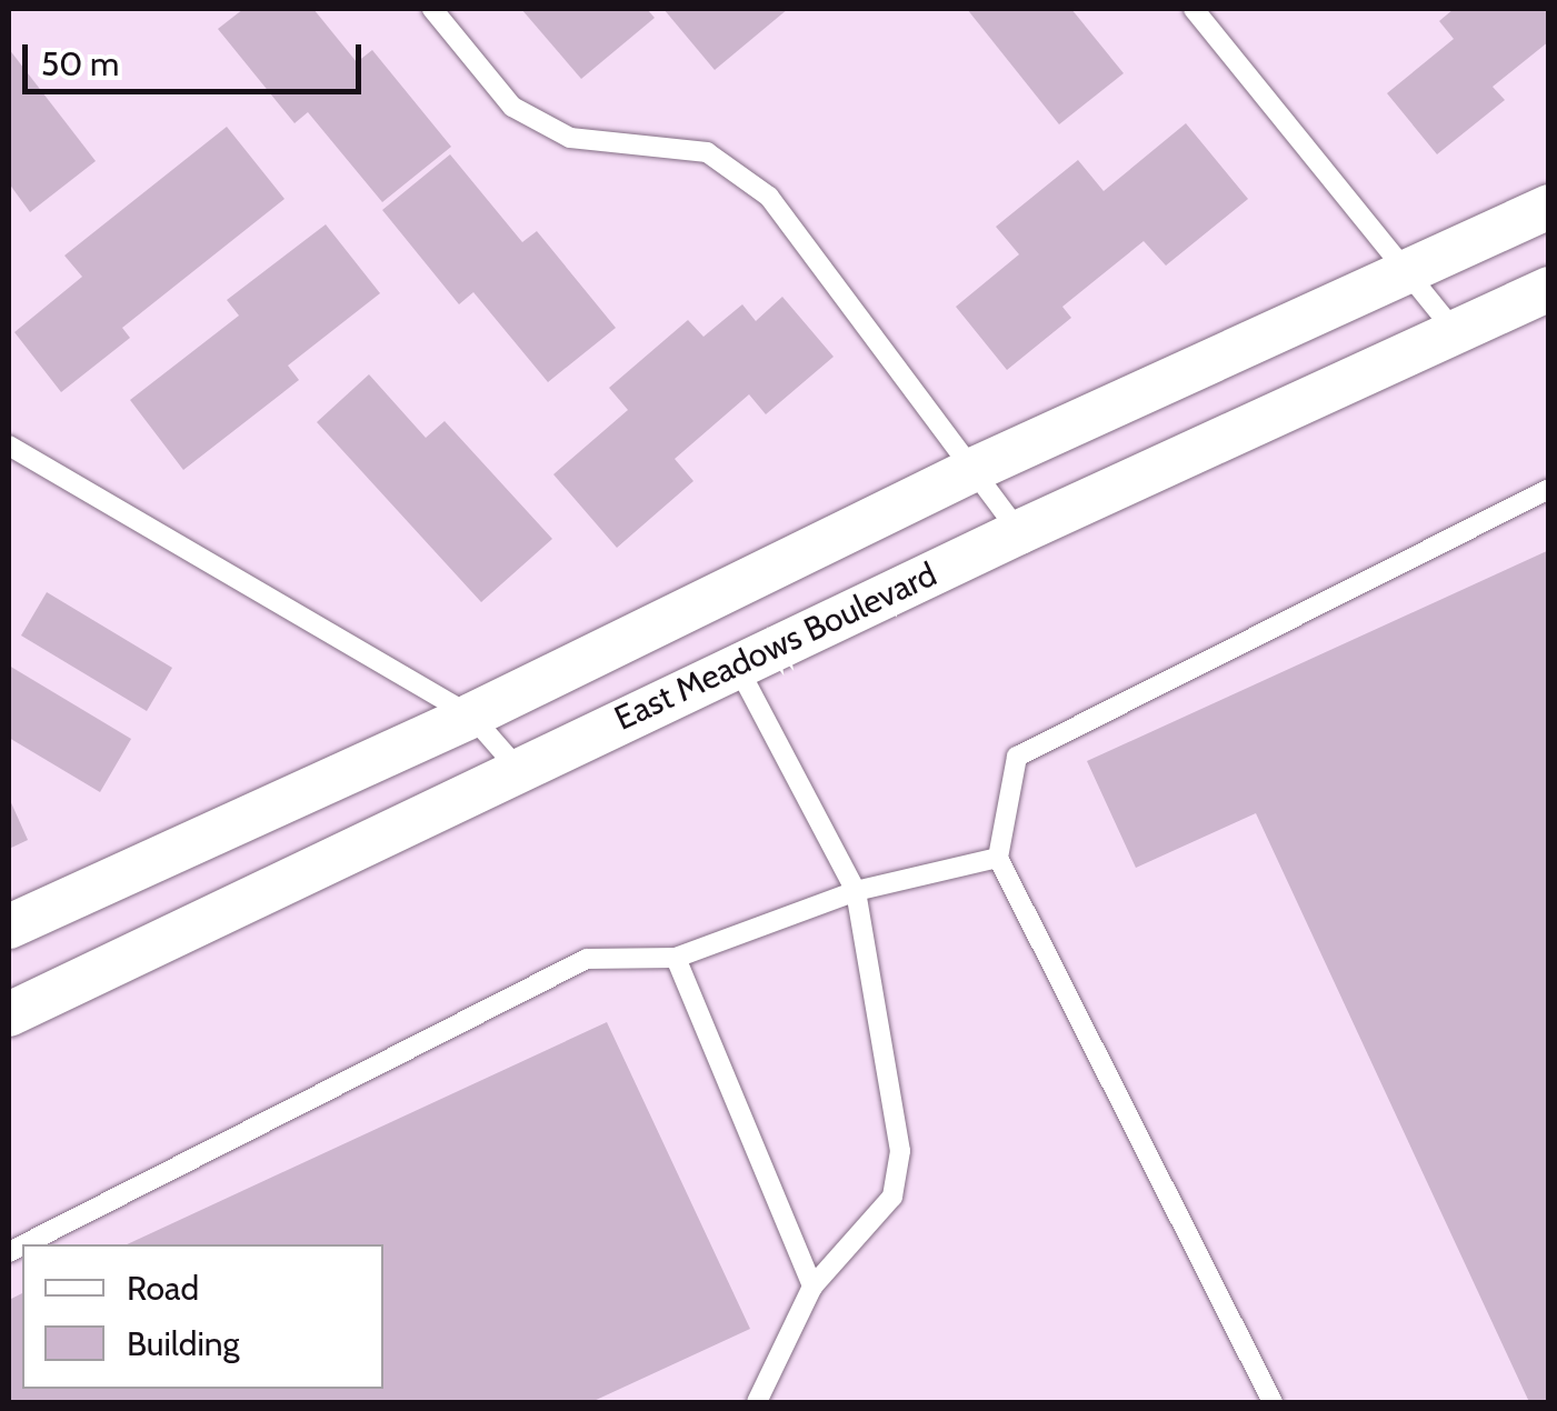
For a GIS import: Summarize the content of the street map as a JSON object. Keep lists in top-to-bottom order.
{
  "streets": {
    "street": ["East Meadows Boulevard"]
  },
  "legend": ["Road", "Building"],
  "scale_bar": "50 m"
}
